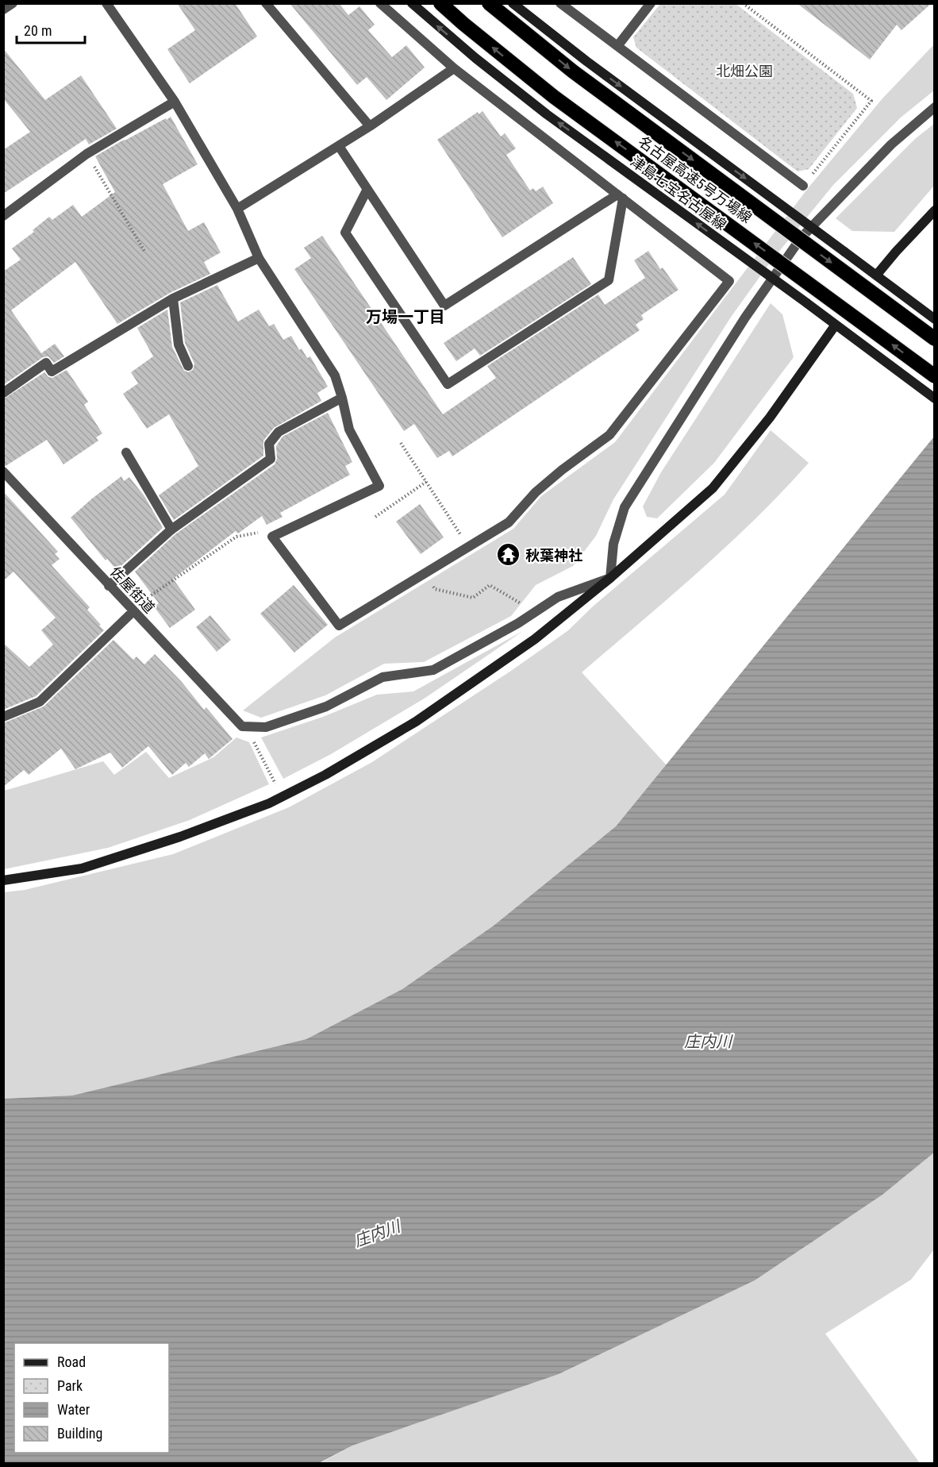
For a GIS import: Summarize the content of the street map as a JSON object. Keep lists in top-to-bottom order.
{
  "streets": {
    "highway": ["名古屋高速5号万場線"],
    "main road": ["津島七宝名古屋線"],
    "street": ["佐屋街道"]
  },
  "districts": ["万場一丁目"],
  "water": ["庄内川"],
  "parks": ["北畑公園"],
  "places": {
    "temple": ["秋葉神社"]
  },
  "legend": [
    "Road",
    "Park",
    "Water",
    "Building"
  ],
  "scale_bar": "20 m"
}
